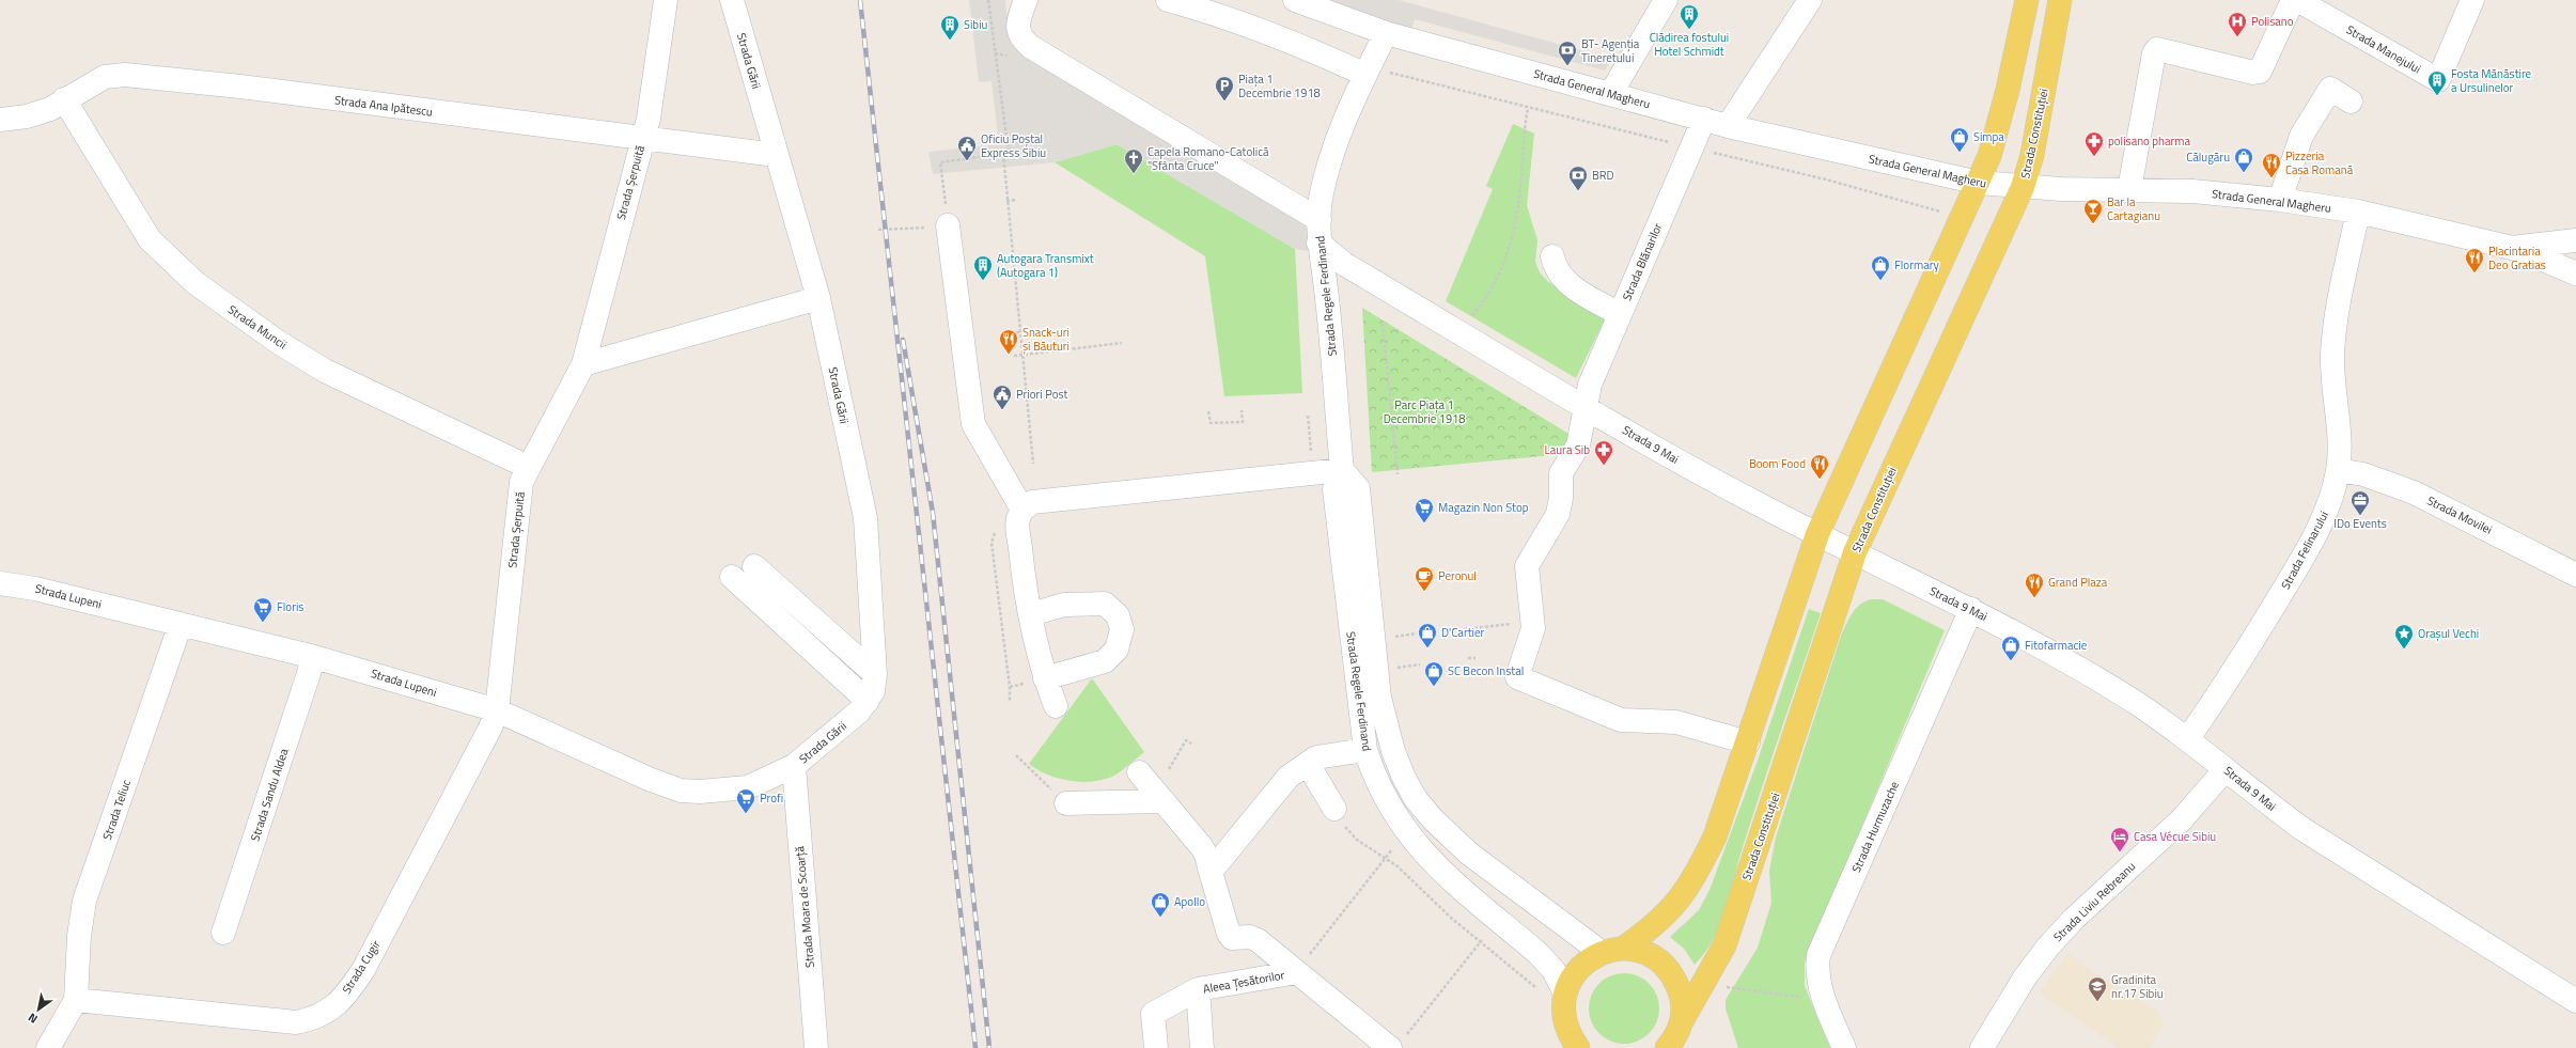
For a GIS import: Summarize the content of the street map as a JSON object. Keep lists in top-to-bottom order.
{
  "streets": {
    "main road": ["Strada Constituției"],
    "street": [
      "Strada Manejului",
      "Strada Gării",
      "Strada General Magheru",
      "Strada Ana Ipătescu",
      "Strada Șerpuită",
      "Strada Blănarilor",
      "Strada Regele Ferdinand",
      "Strada Muncii",
      "Strada 9 Mai",
      "Strada Movilei",
      "Strada Felinarului",
      "Strada Lupeni",
      "Strada Sandu Aldea",
      "Strada Teliuc",
      "Strada Hurmuzache",
      "Strada Liviu Rebreanu",
      "Strada Moara de Scoarță",
      "Strada Cugir",
      "Aleea Țesătorilor"
    ]
  },
  "crossings": [
    ["Strada Gării", "Strada Ana Ipătescu"],
    ["Strada Gării", "Strada Lupeni"],
    ["Strada Gării", "Strada Moara de Scoarță"],
    ["Strada General Magheru", "Strada Constituției"],
    ["Strada General Magheru", "Strada Blănarilor"],
    ["Strada General Magheru", "Strada Regele Ferdinand"],
    ["Strada General Magheru", "Strada Felinarului"],
    ["Strada Ana Ipătescu", "Strada Șerpuită"],
    ["Strada Ana Ipătescu", "Strada Muncii"],
    ["Strada Constituției", "Strada 9 Mai"],
    ["Strada Șerpuită", "Strada Muncii"],
    ["Strada Șerpuită", "Strada Lupeni"],
    ["Strada Șerpuită", "Strada Cugir"],
    ["Strada Blănarilor", "Strada 9 Mai"],
    ["Strada Regele Ferdinand", "Strada 9 Mai"],
    ["Strada 9 Mai", "Strada Felinarului"],
    ["Strada 9 Mai", "Strada Hurmuzache"],
    ["Strada 9 Mai", "Strada Liviu Rebreanu"],
    ["Strada Movilei", "Strada Felinarului"],
    ["Strada Lupeni", "Strada Sandu Aldea"],
    ["Strada Lupeni", "Strada Teliuc"],
    ["Strada Lupeni", "Strada Moara de Scoarță"],
    ["Strada Lupeni", "Strada Cugir"],
    ["Strada Teliuc", "Strada Cugir"]
  ],
  "parks": ["Parc Piața 1 Decembrie 1918"],
  "places": {
    "building": [
      "Clădirea fostului Hotel Schmidt",
      "Sibiu",
      "Fosta Mănăstire a Ursulinelor",
      "Autogara Transmixt (Autogara 1)"
    ],
    "hospital": ["Polisano"],
    "bank": ["BT- Agenția Tineretului", "BRD"],
    "parking": ["Piața 1 Decembrie 1918"],
    "shop": [
      "Simpa",
      "Călugăru",
      "Flormary",
      "D'Cartier",
      "Fitofarmacie",
      "SC Becon Instal",
      "Apollo"
    ],
    "pharmacy": ["polisano pharma", "Laura Sib"],
    "public building": ["Oficiu Poștal Express Sibiu", "Priori Post"],
    "church": ["Capela Romano-Catolică \"Sfânta Cruce\""],
    "restaurant": [
      "Pizzeria Casa Romană",
      "Placintaria Deo Gratias",
      "Snack-uri și Băuturi",
      "Boom Food",
      "Grand Plaza"
    ],
    "bar": ["Bar la Cartagianu"],
    "office": ["IDo Events"],
    "supermarket": ["Magazin Non Stop", "Floris", "Profi"],
    "cafe": ["Peronul"],
    "place": ["Orașul Vechi"],
    "hotel": ["Casa Vécue Sibiu"],
    "school or university": ["Gradinita nr.17 Sibiu"]
  },
  "north": "bottom left"
}
